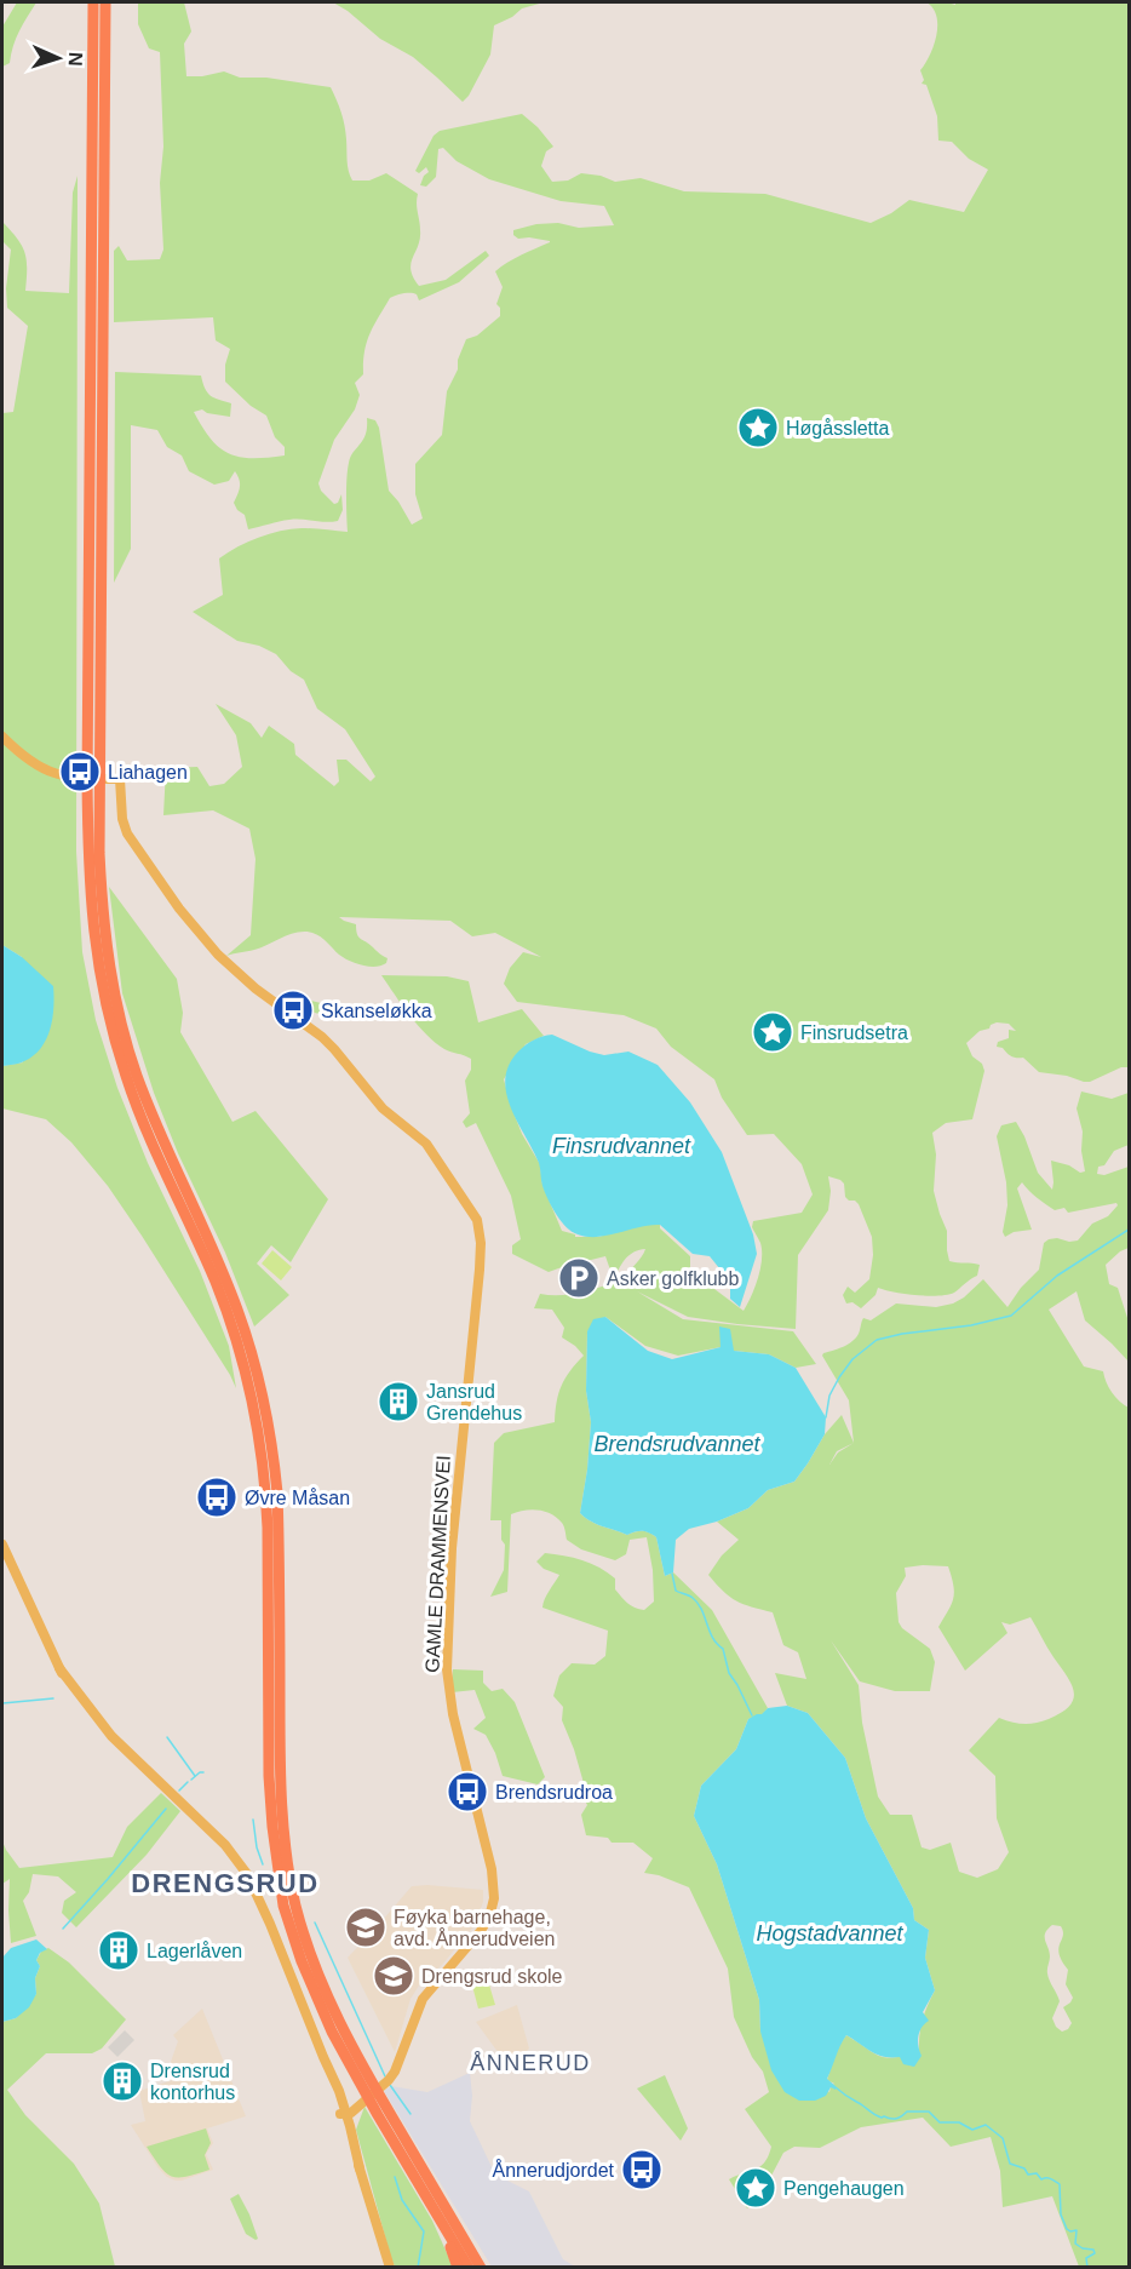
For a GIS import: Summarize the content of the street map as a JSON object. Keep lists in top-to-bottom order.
{
  "streets": {
    "main road": ["GAMLE DRAMMENSVEI"]
  },
  "districts": ["DRENGSRUD", "ÅNNERUD"],
  "water": ["Finsrudvannet", "Brendsrudvannet", "Hogstadvannet"],
  "places": {
    "place": ["Høgåssletta", "Finsrudsetra", "Pengehaugen"],
    "bus stop": [
      "Liahagen",
      "Skanseløkka",
      "Øvre Måsan",
      "Brendsrudroa",
      "Ånnerudjordet"
    ],
    "parking": ["Asker golfklubb"],
    "building": ["Jansrud Grendehus", "Lagerlåven", "Drensrud kontorhus"],
    "school or university": ["Føyka barnehage, avd. Ånnerudveien", "Drengsrud skole"]
  },
  "north": "right"
}
